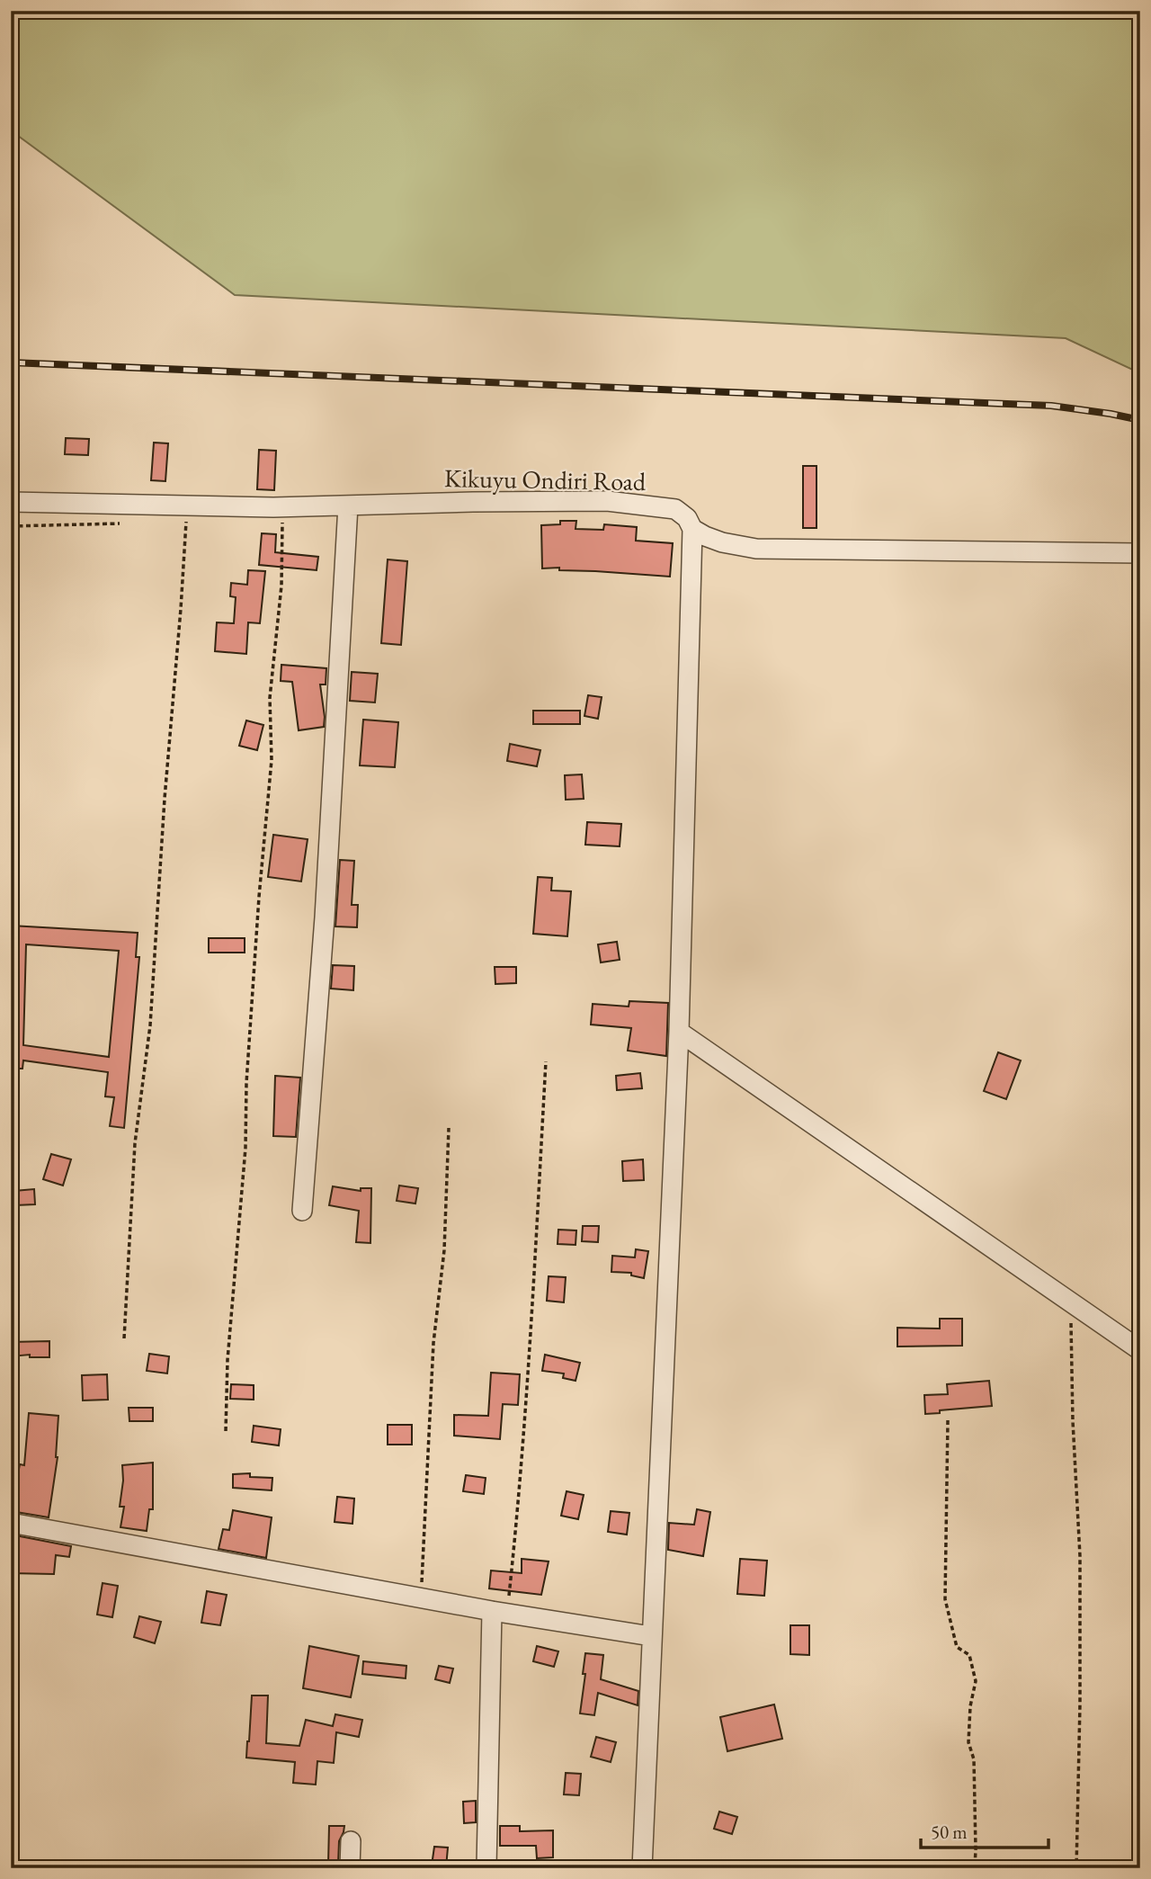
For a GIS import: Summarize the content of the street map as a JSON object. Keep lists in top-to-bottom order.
{
  "streets": {
    "street": ["Kikuyu Ondiri Road"]
  },
  "scale_bar": "50 m"
}
